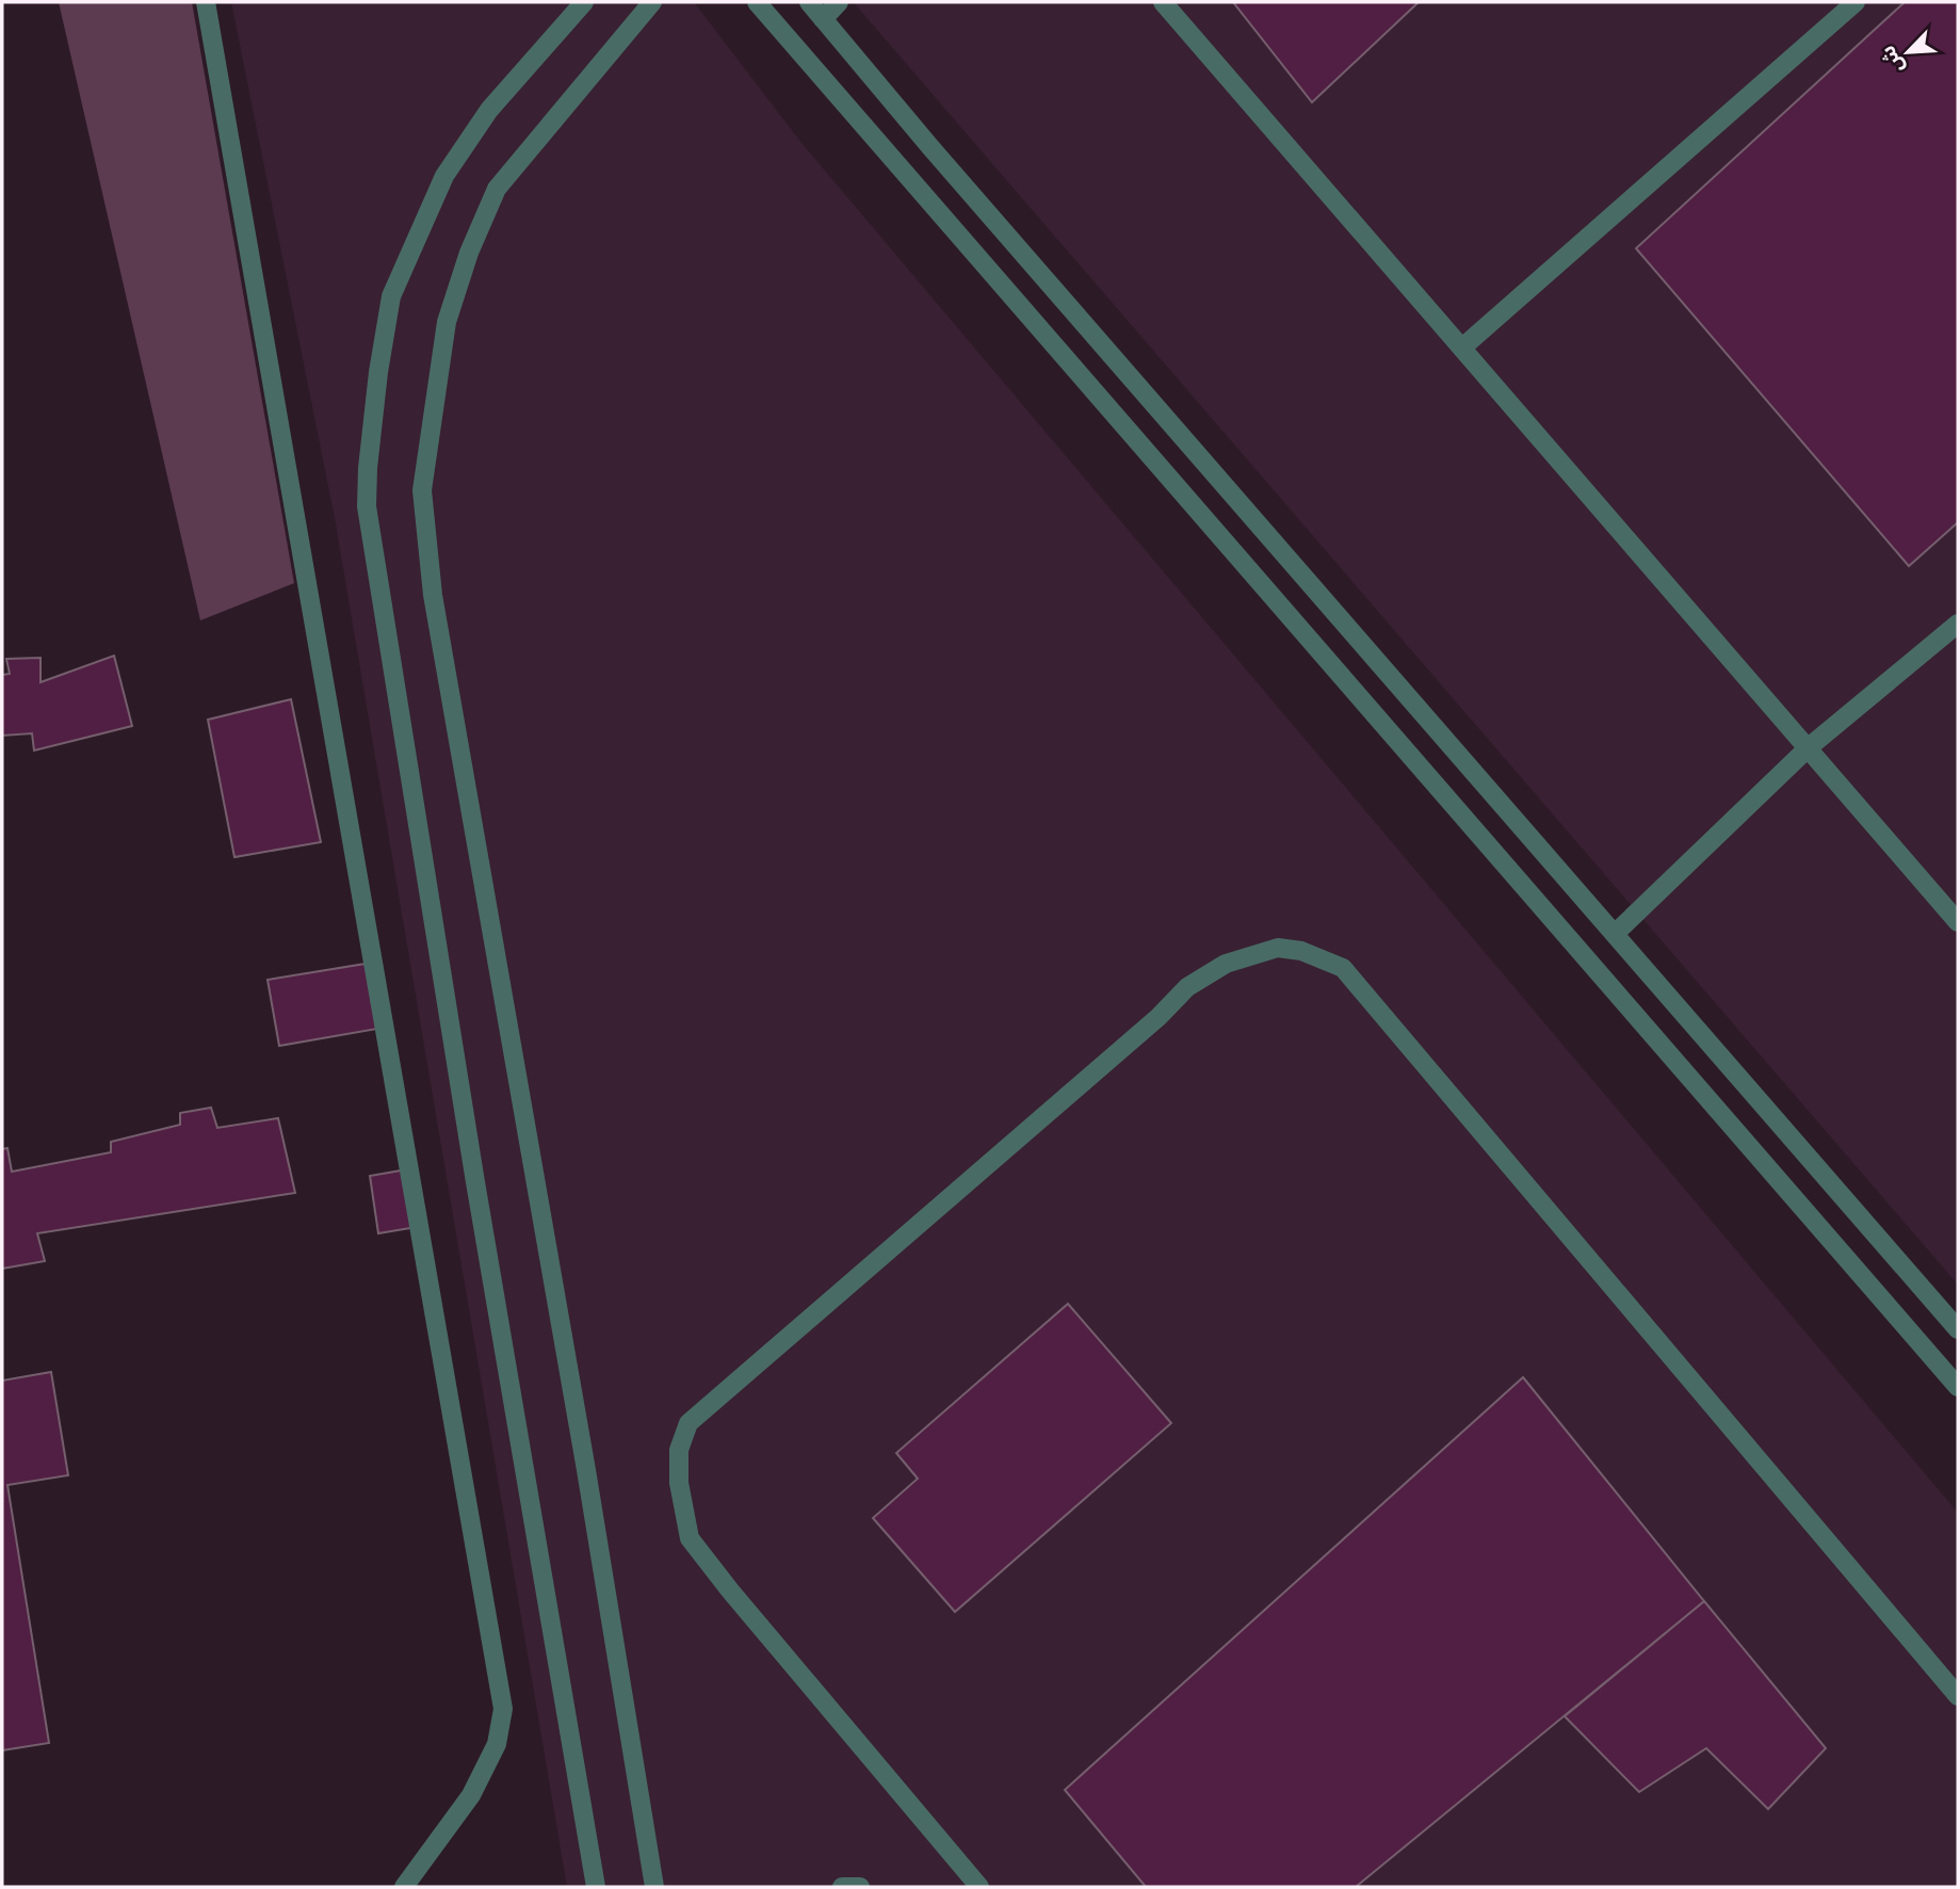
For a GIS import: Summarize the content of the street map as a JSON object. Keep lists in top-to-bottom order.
{
  "north": "bottom left"
}
